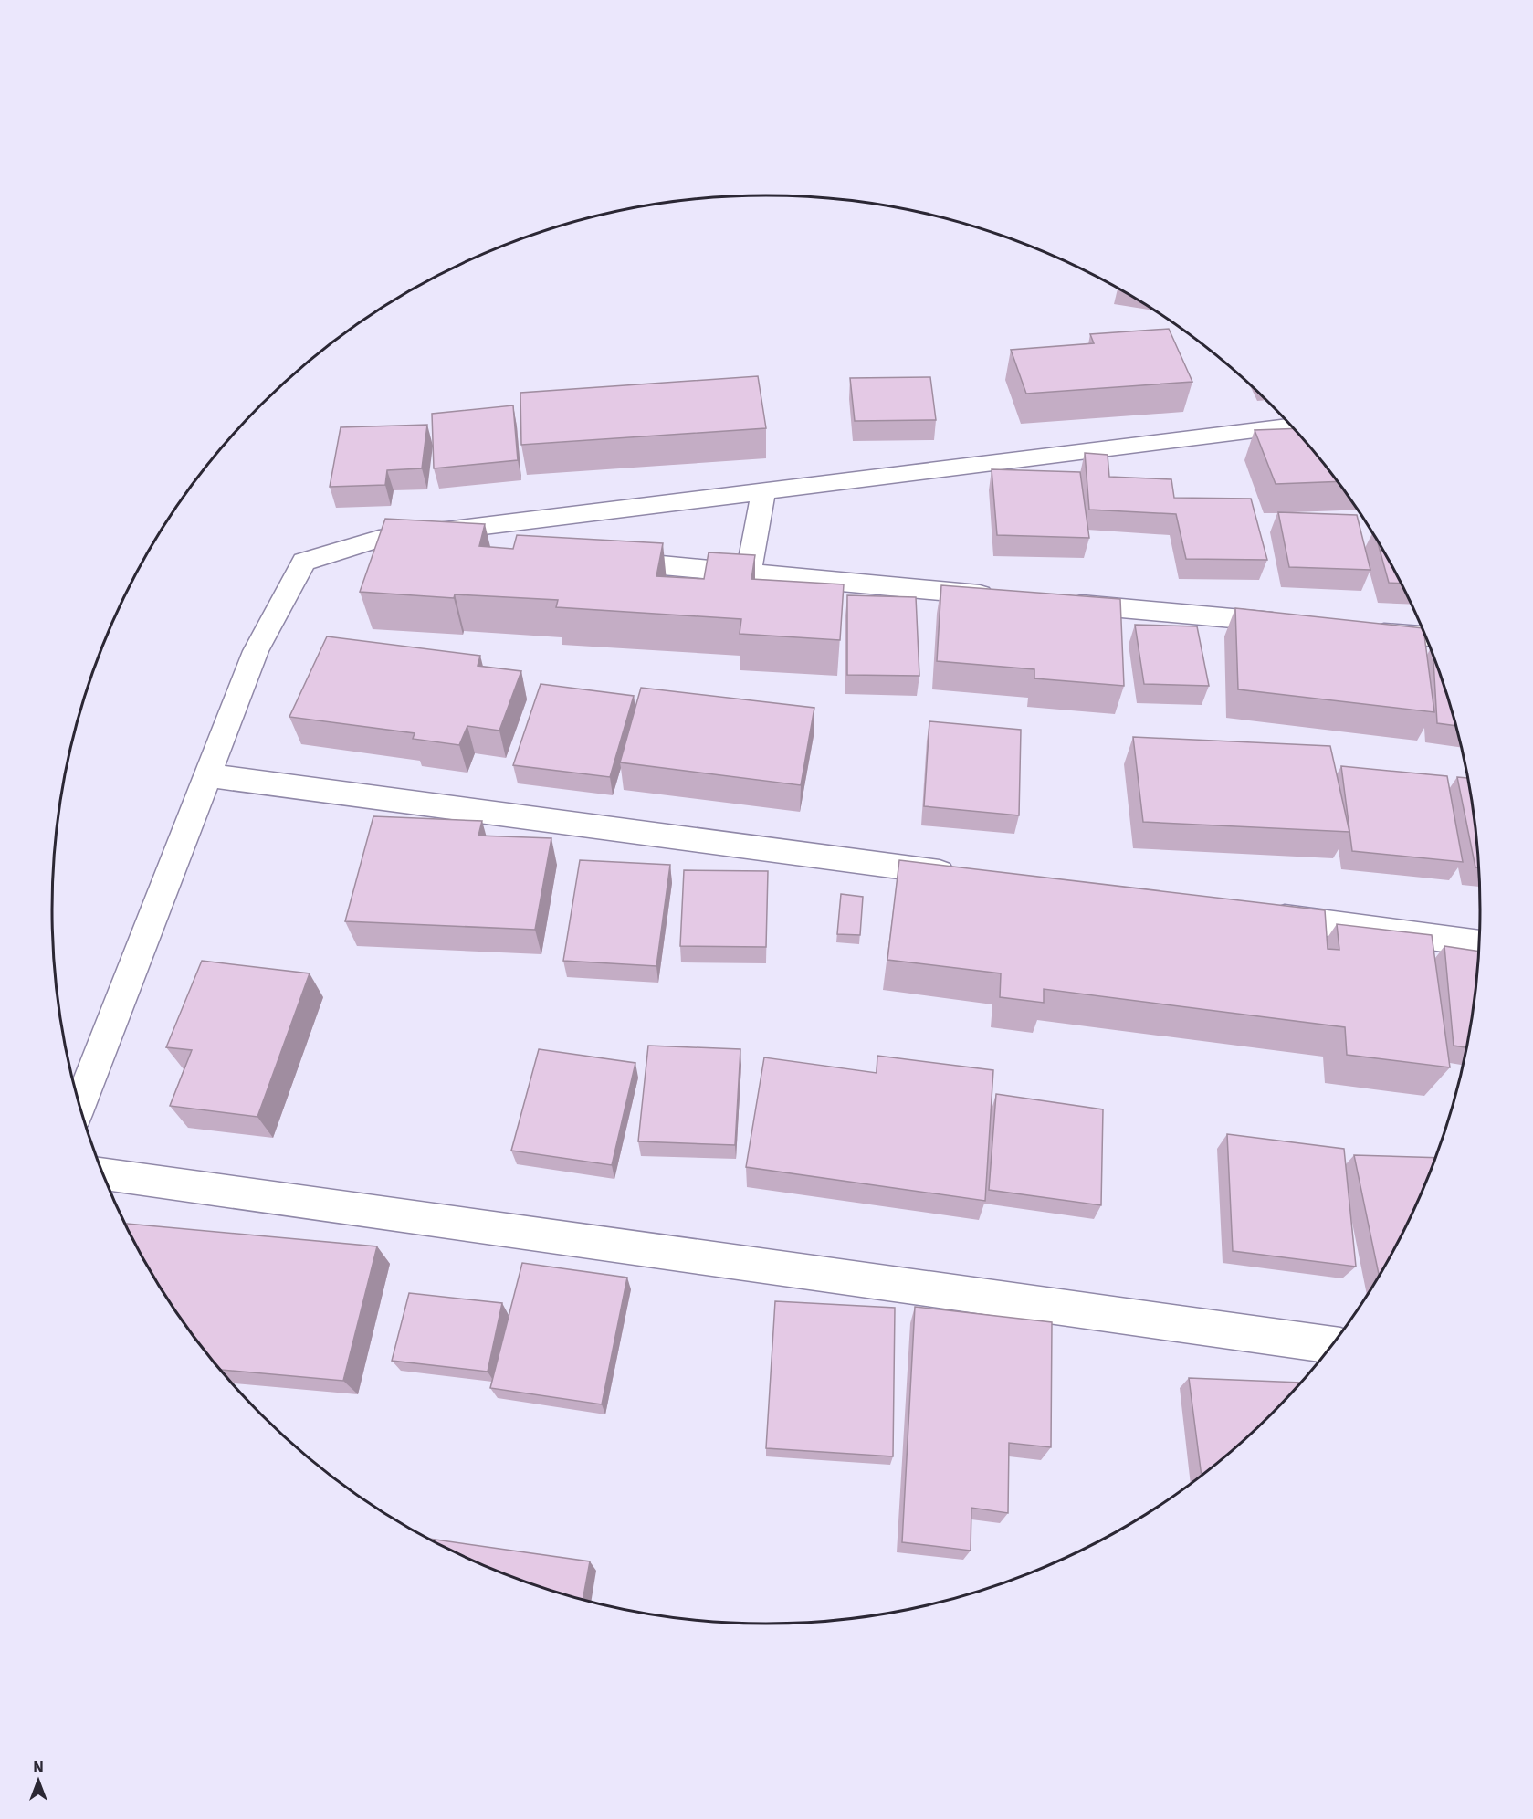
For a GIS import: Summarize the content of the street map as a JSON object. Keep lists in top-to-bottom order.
{
  "north": "top"
}
